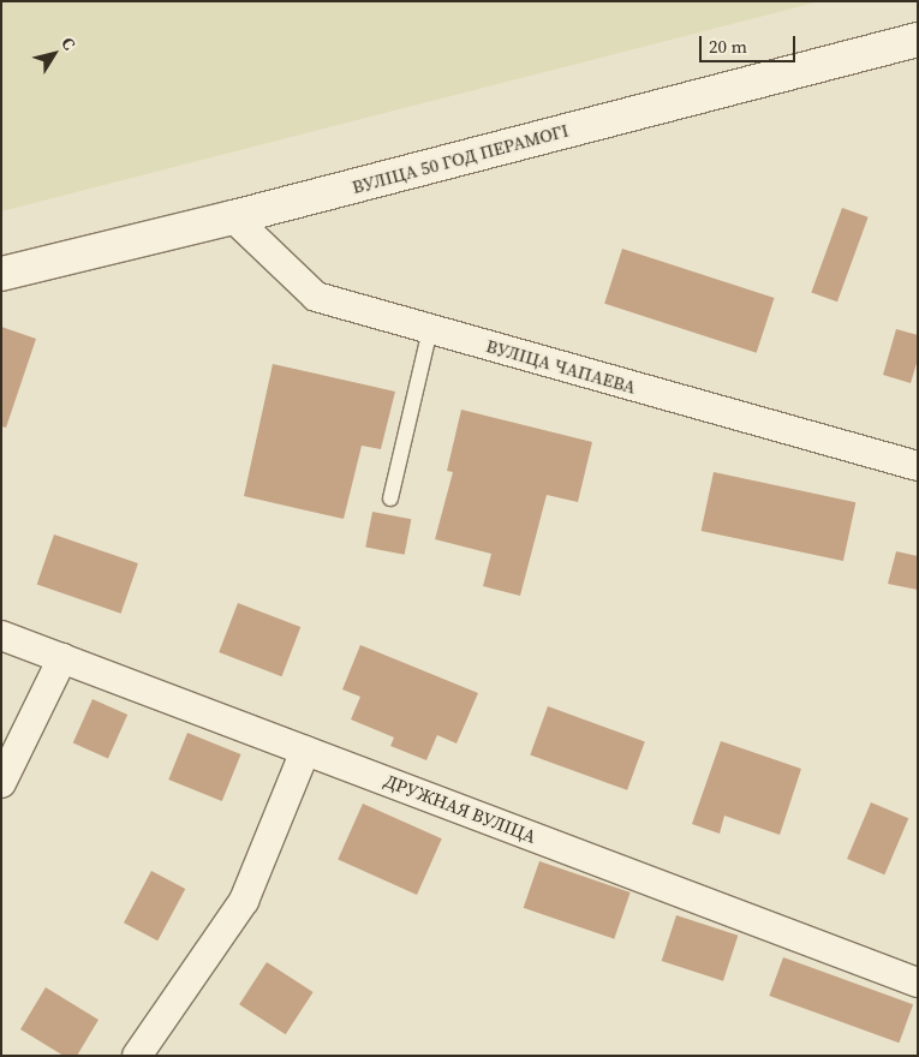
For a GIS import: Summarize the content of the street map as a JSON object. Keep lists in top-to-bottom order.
{
  "streets": {
    "main road": ["ВУЛІЦА 50 ГОД ПЕРАМОГІ"],
    "street": ["ВУЛІЦА ЧАПАЕВА", "ДРУЖНАЯ ВУЛІЦА"]
  },
  "crossings": [
    ["ВУЛІЦА 50 ГОД ПЕРАМОГІ", "ВУЛІЦА ЧАПАЕВА"]
  ],
  "scale_bar": "20 m",
  "north": "top right"
}
